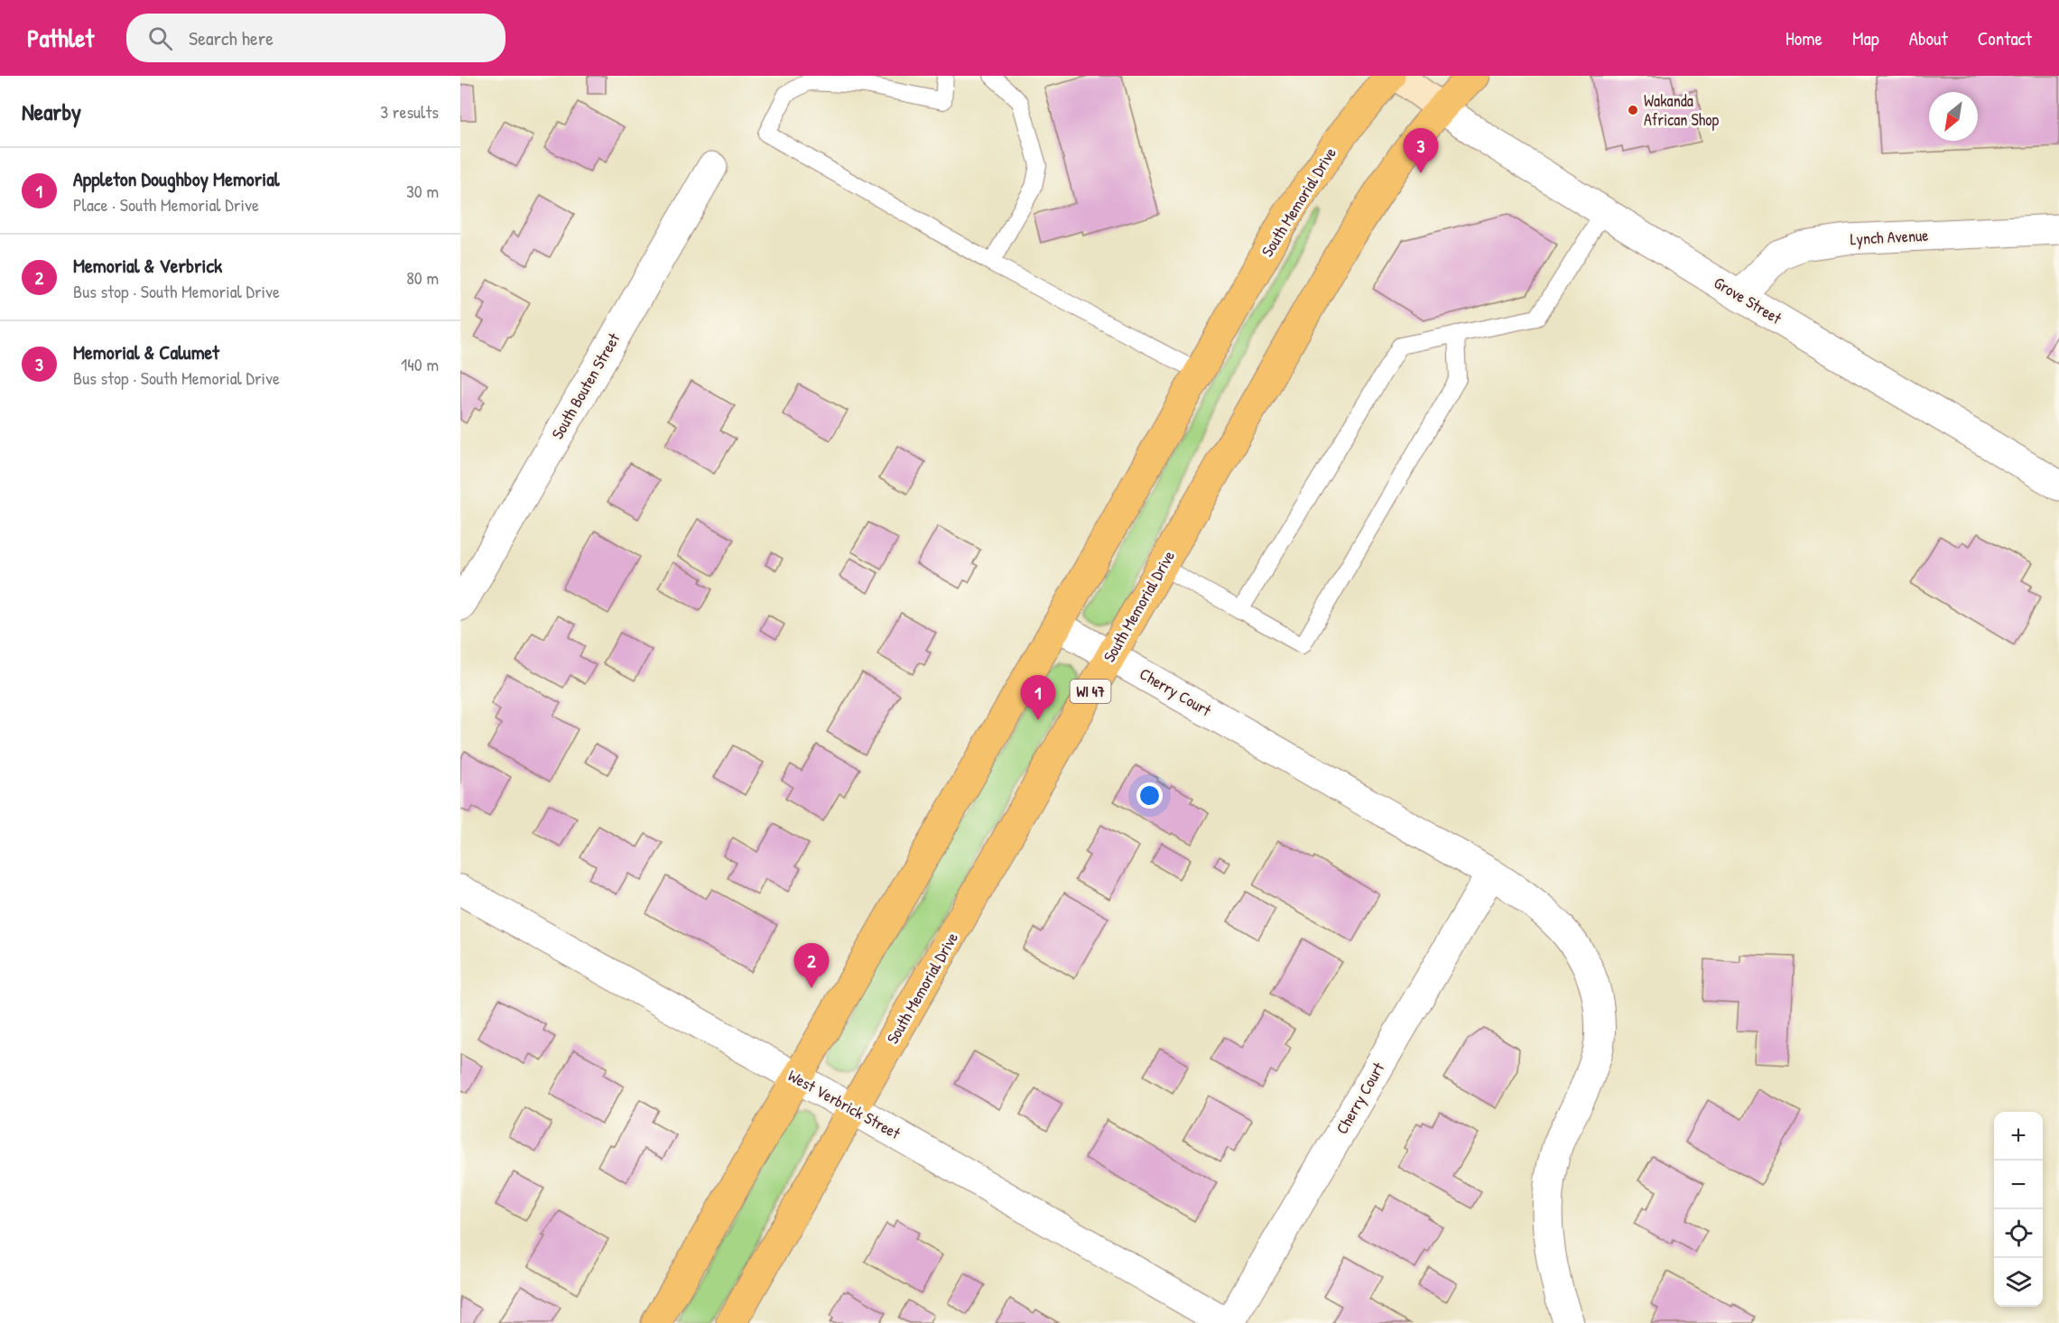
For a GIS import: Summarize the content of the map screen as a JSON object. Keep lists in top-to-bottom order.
{
  "streets": {
    "main road": ["South Memorial Drive", "WI 47"],
    "street": [
      "Lynch Avenue",
      "Grove Street",
      "South Bouten Street",
      "Cherry Court",
      "West Verbrick Street"
    ]
  },
  "crossings": [
    ["South Memorial Drive", "Grove Street"],
    ["South Memorial Drive", "Cherry Court"],
    ["South Memorial Drive", "West Verbrick Street"],
    ["Lynch Avenue", "Grove Street"],
    ["Cherry Court", "West Verbrick Street"]
  ],
  "places": ["Wakanda African Shop"],
  "north": "bottom left",
  "page": {
    "header": "Pathlet",
    "search": "Search here",
    "nav": [
      "Home",
      "Map",
      "About",
      "Contact"
    ],
    "heading": ["Nearby", "3 results"],
    "pins": ["3", "1", "2"],
    "list": [
      {
        "mark": "1",
        "name": "Appleton Doughboy Memorial",
        "note": "Place · South Memorial Drive",
        "value": "30 m"
      },
      {
        "mark": "2",
        "name": "Memorial & Verbrick",
        "note": "Bus stop · South Memorial Drive",
        "value": "80 m"
      },
      {
        "mark": "3",
        "name": "Memorial & Calumet",
        "note": "Bus stop · South Memorial Drive",
        "value": "140 m"
      }
    ],
    "map_buttons": ["+", "−"]
  }
}
